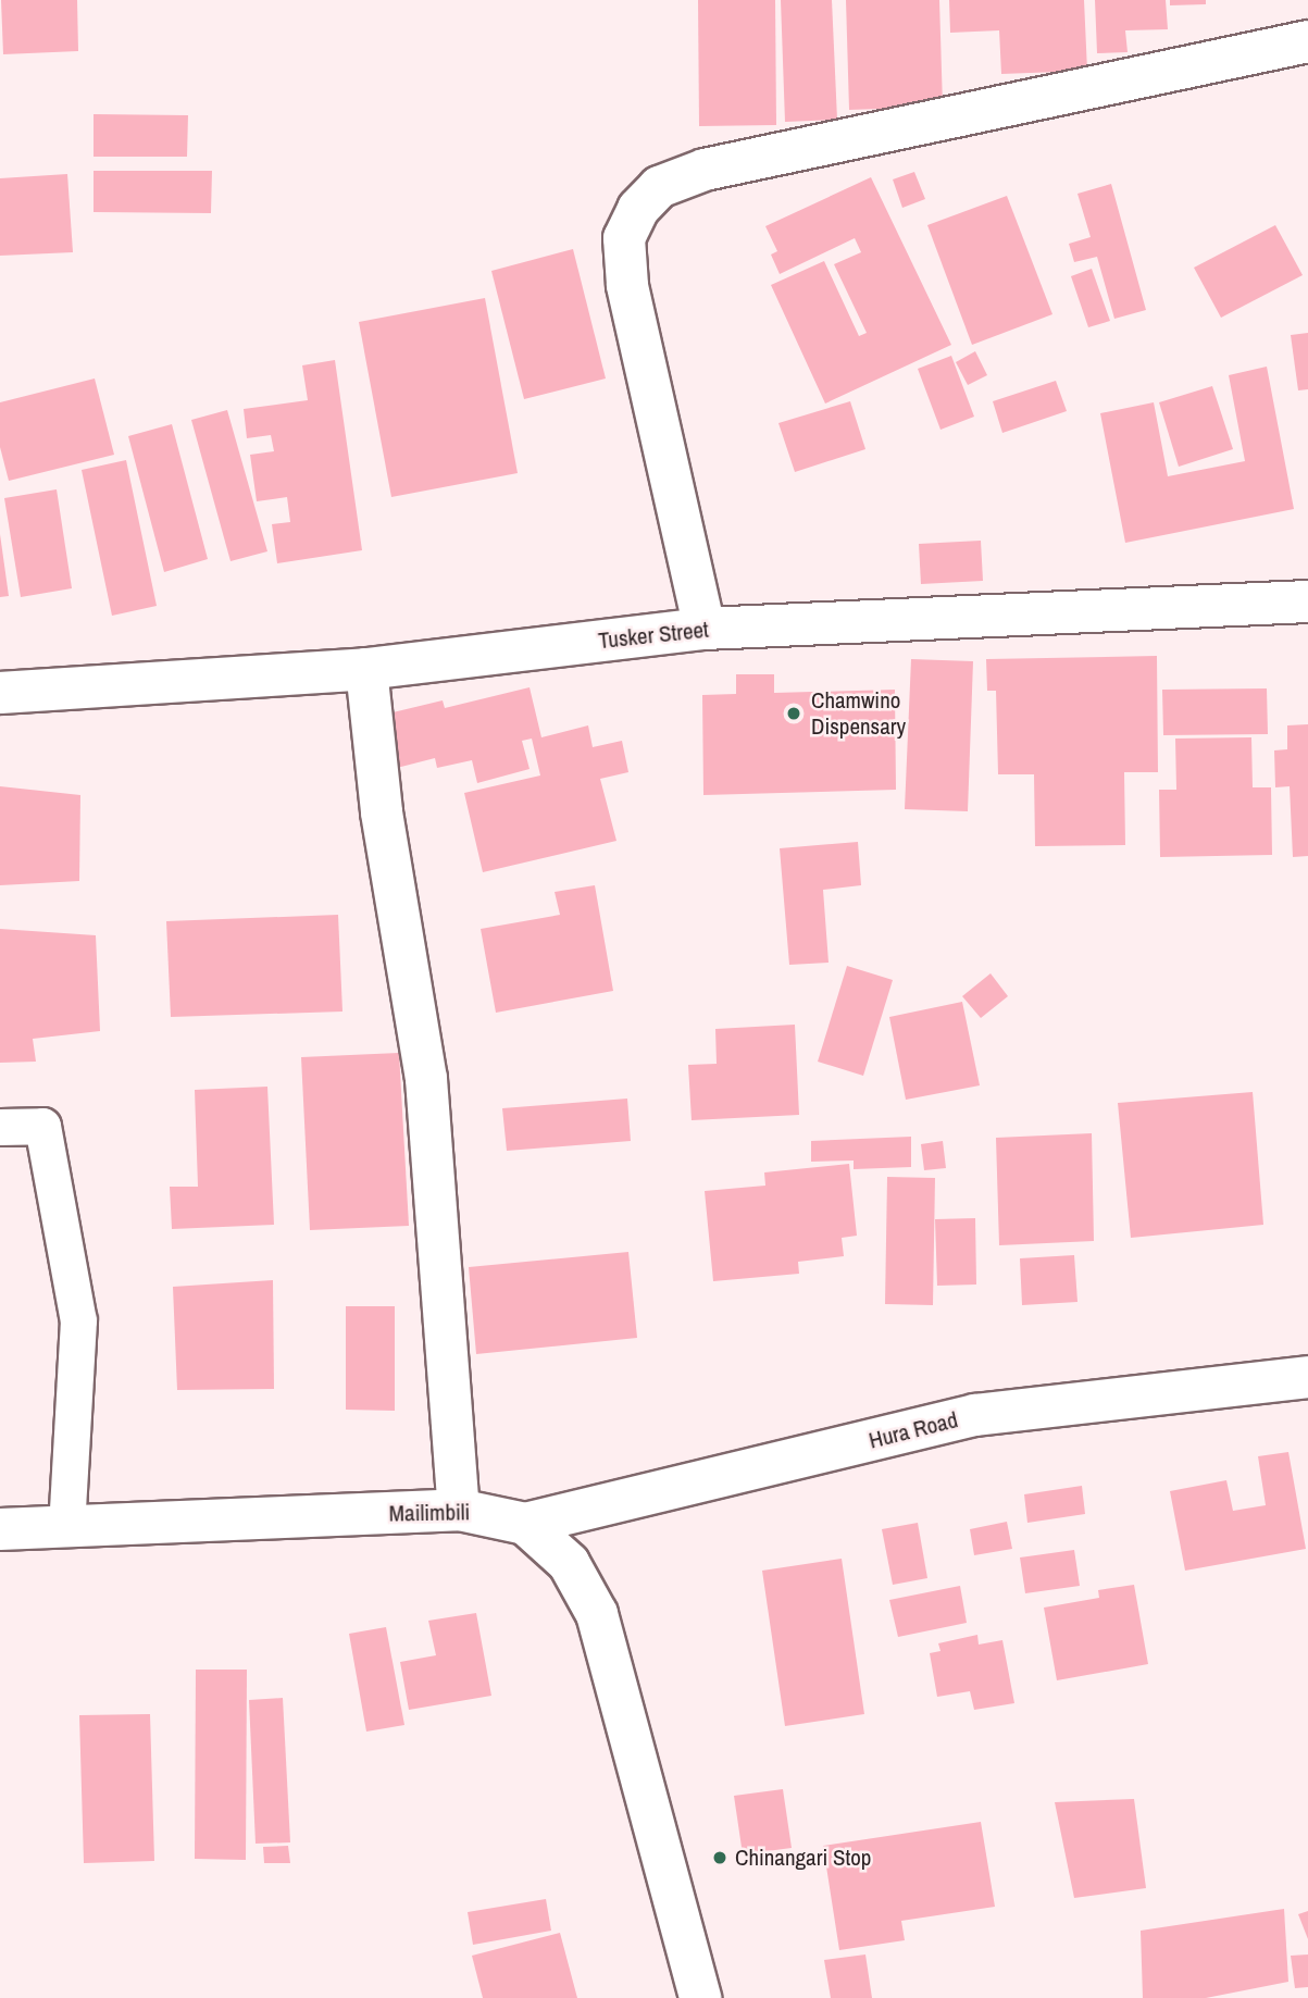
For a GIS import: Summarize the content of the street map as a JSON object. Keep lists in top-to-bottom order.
{
  "streets": {
    "street": ["Tusker Street", "Hura Road", "Mailimbili"]
  },
  "crossings": [
    ["Hura Road", "Mailimbili"]
  ],
  "places": ["Chamwino Dispensary", "Chinangari Stop"]
}
